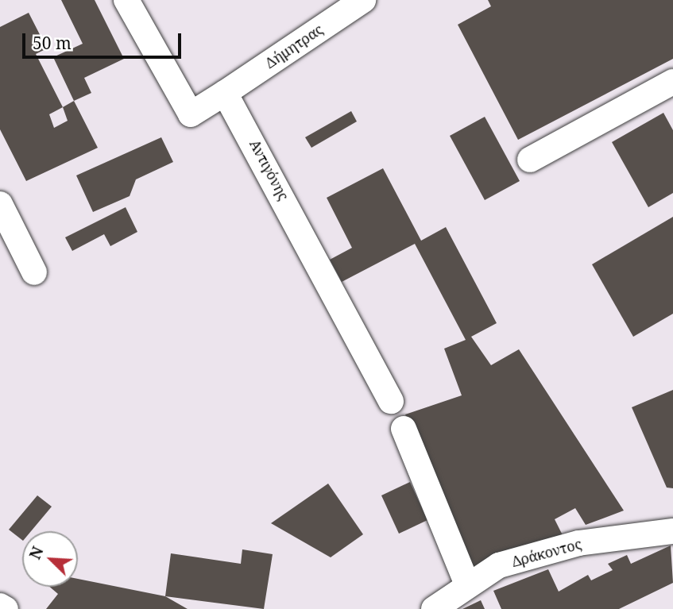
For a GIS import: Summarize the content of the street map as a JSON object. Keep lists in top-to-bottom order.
{
  "streets": {
    "street": ["Δήμητρας", "Αντιγόνης", "Δράκοντος"]
  },
  "crossings": [
    ["Δήμητρας", "Αντιγόνης"]
  ],
  "scale_bar": "50 m",
  "north": "top left"
}
